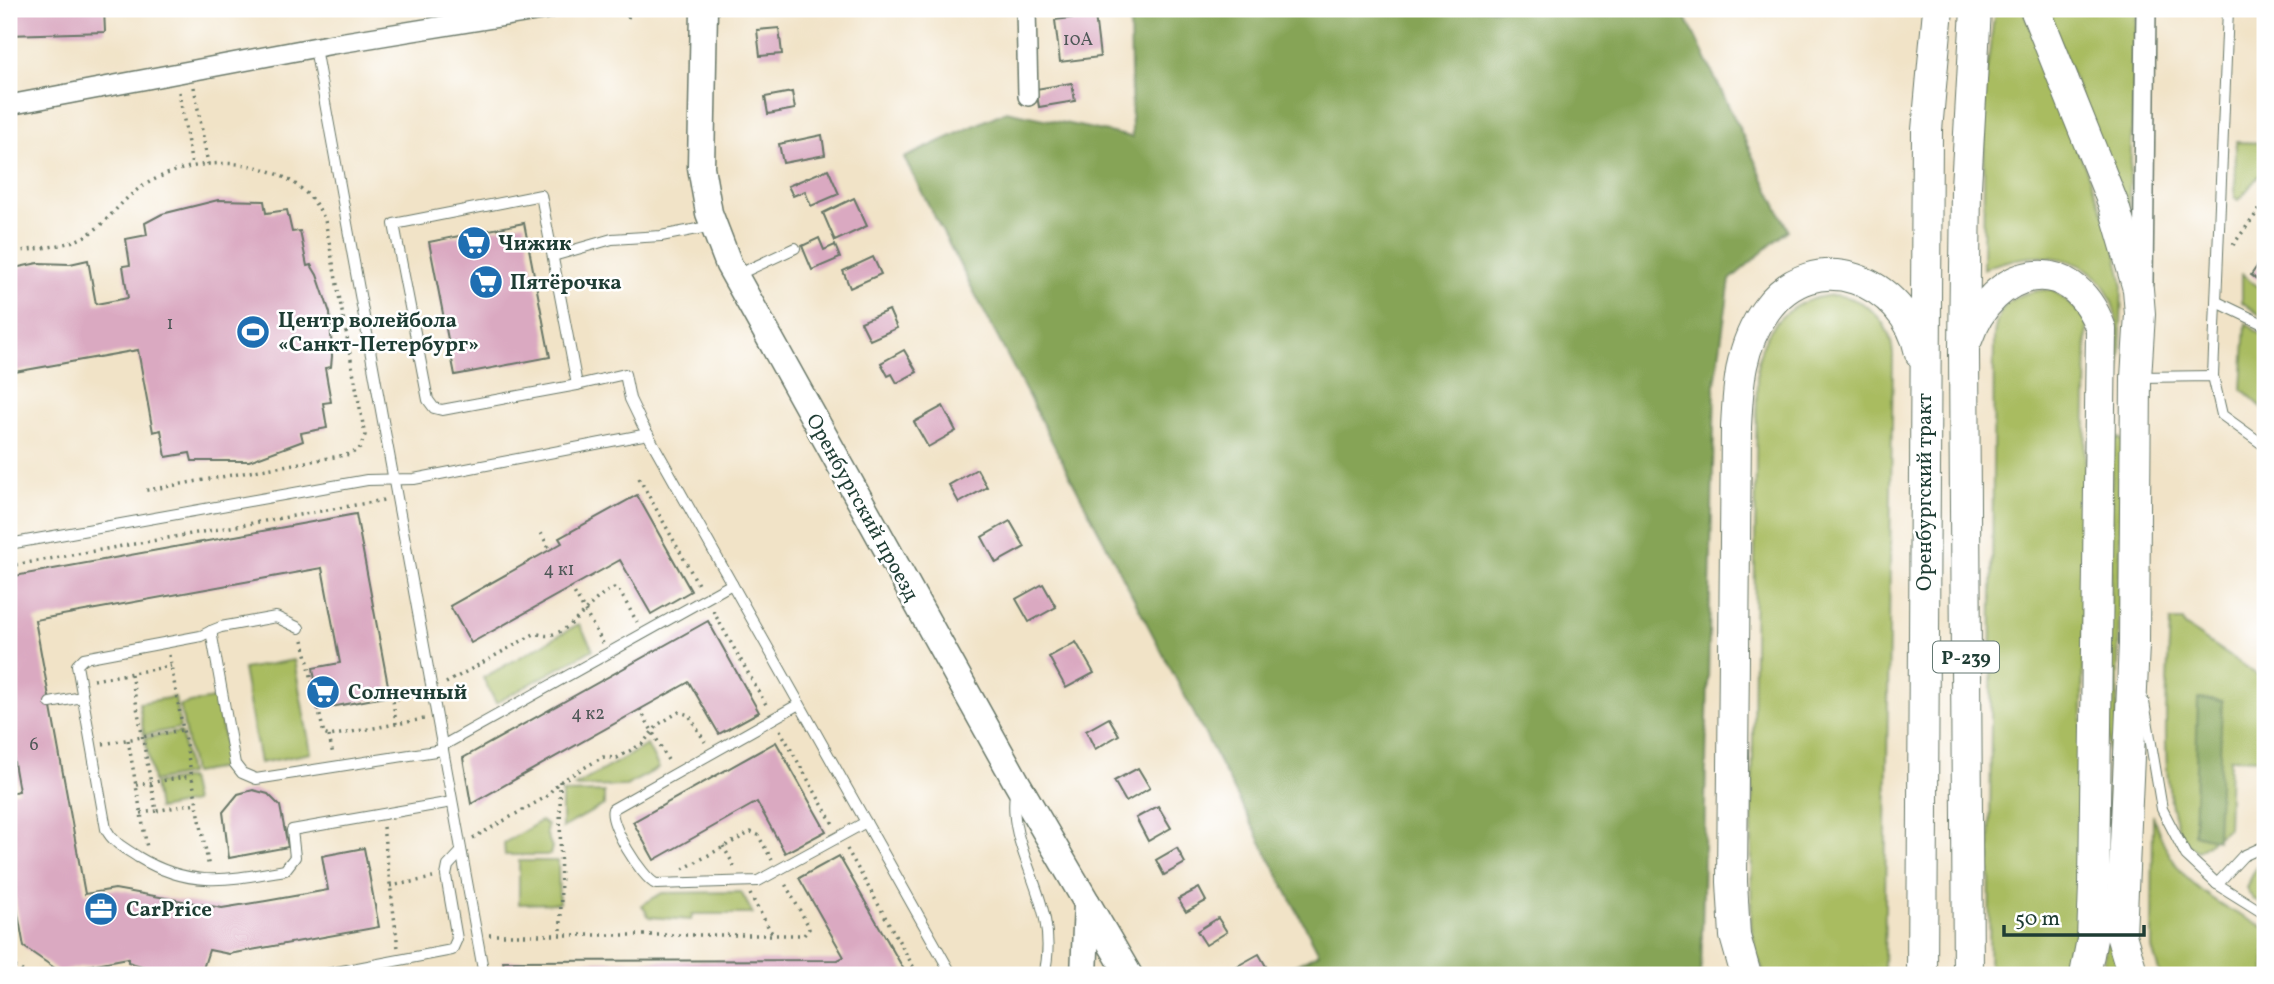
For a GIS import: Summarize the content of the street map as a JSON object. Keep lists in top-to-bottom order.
{
  "streets": {
    "main road": ["Оренбургский тракт", "Оренбургский проезд", "Р-239"]
  },
  "places": {
    "supermarket": ["Чижик", "Пятёрочка", "Солнечный"],
    "sports": ["Центр волейбола «Санкт-Петербург»"],
    "office": ["CarPrice"]
  },
  "house_numbers": [
    "10А",
    "1",
    "4 к1",
    "4 к2",
    "6"
  ],
  "scale_bar": "50 m"
}
